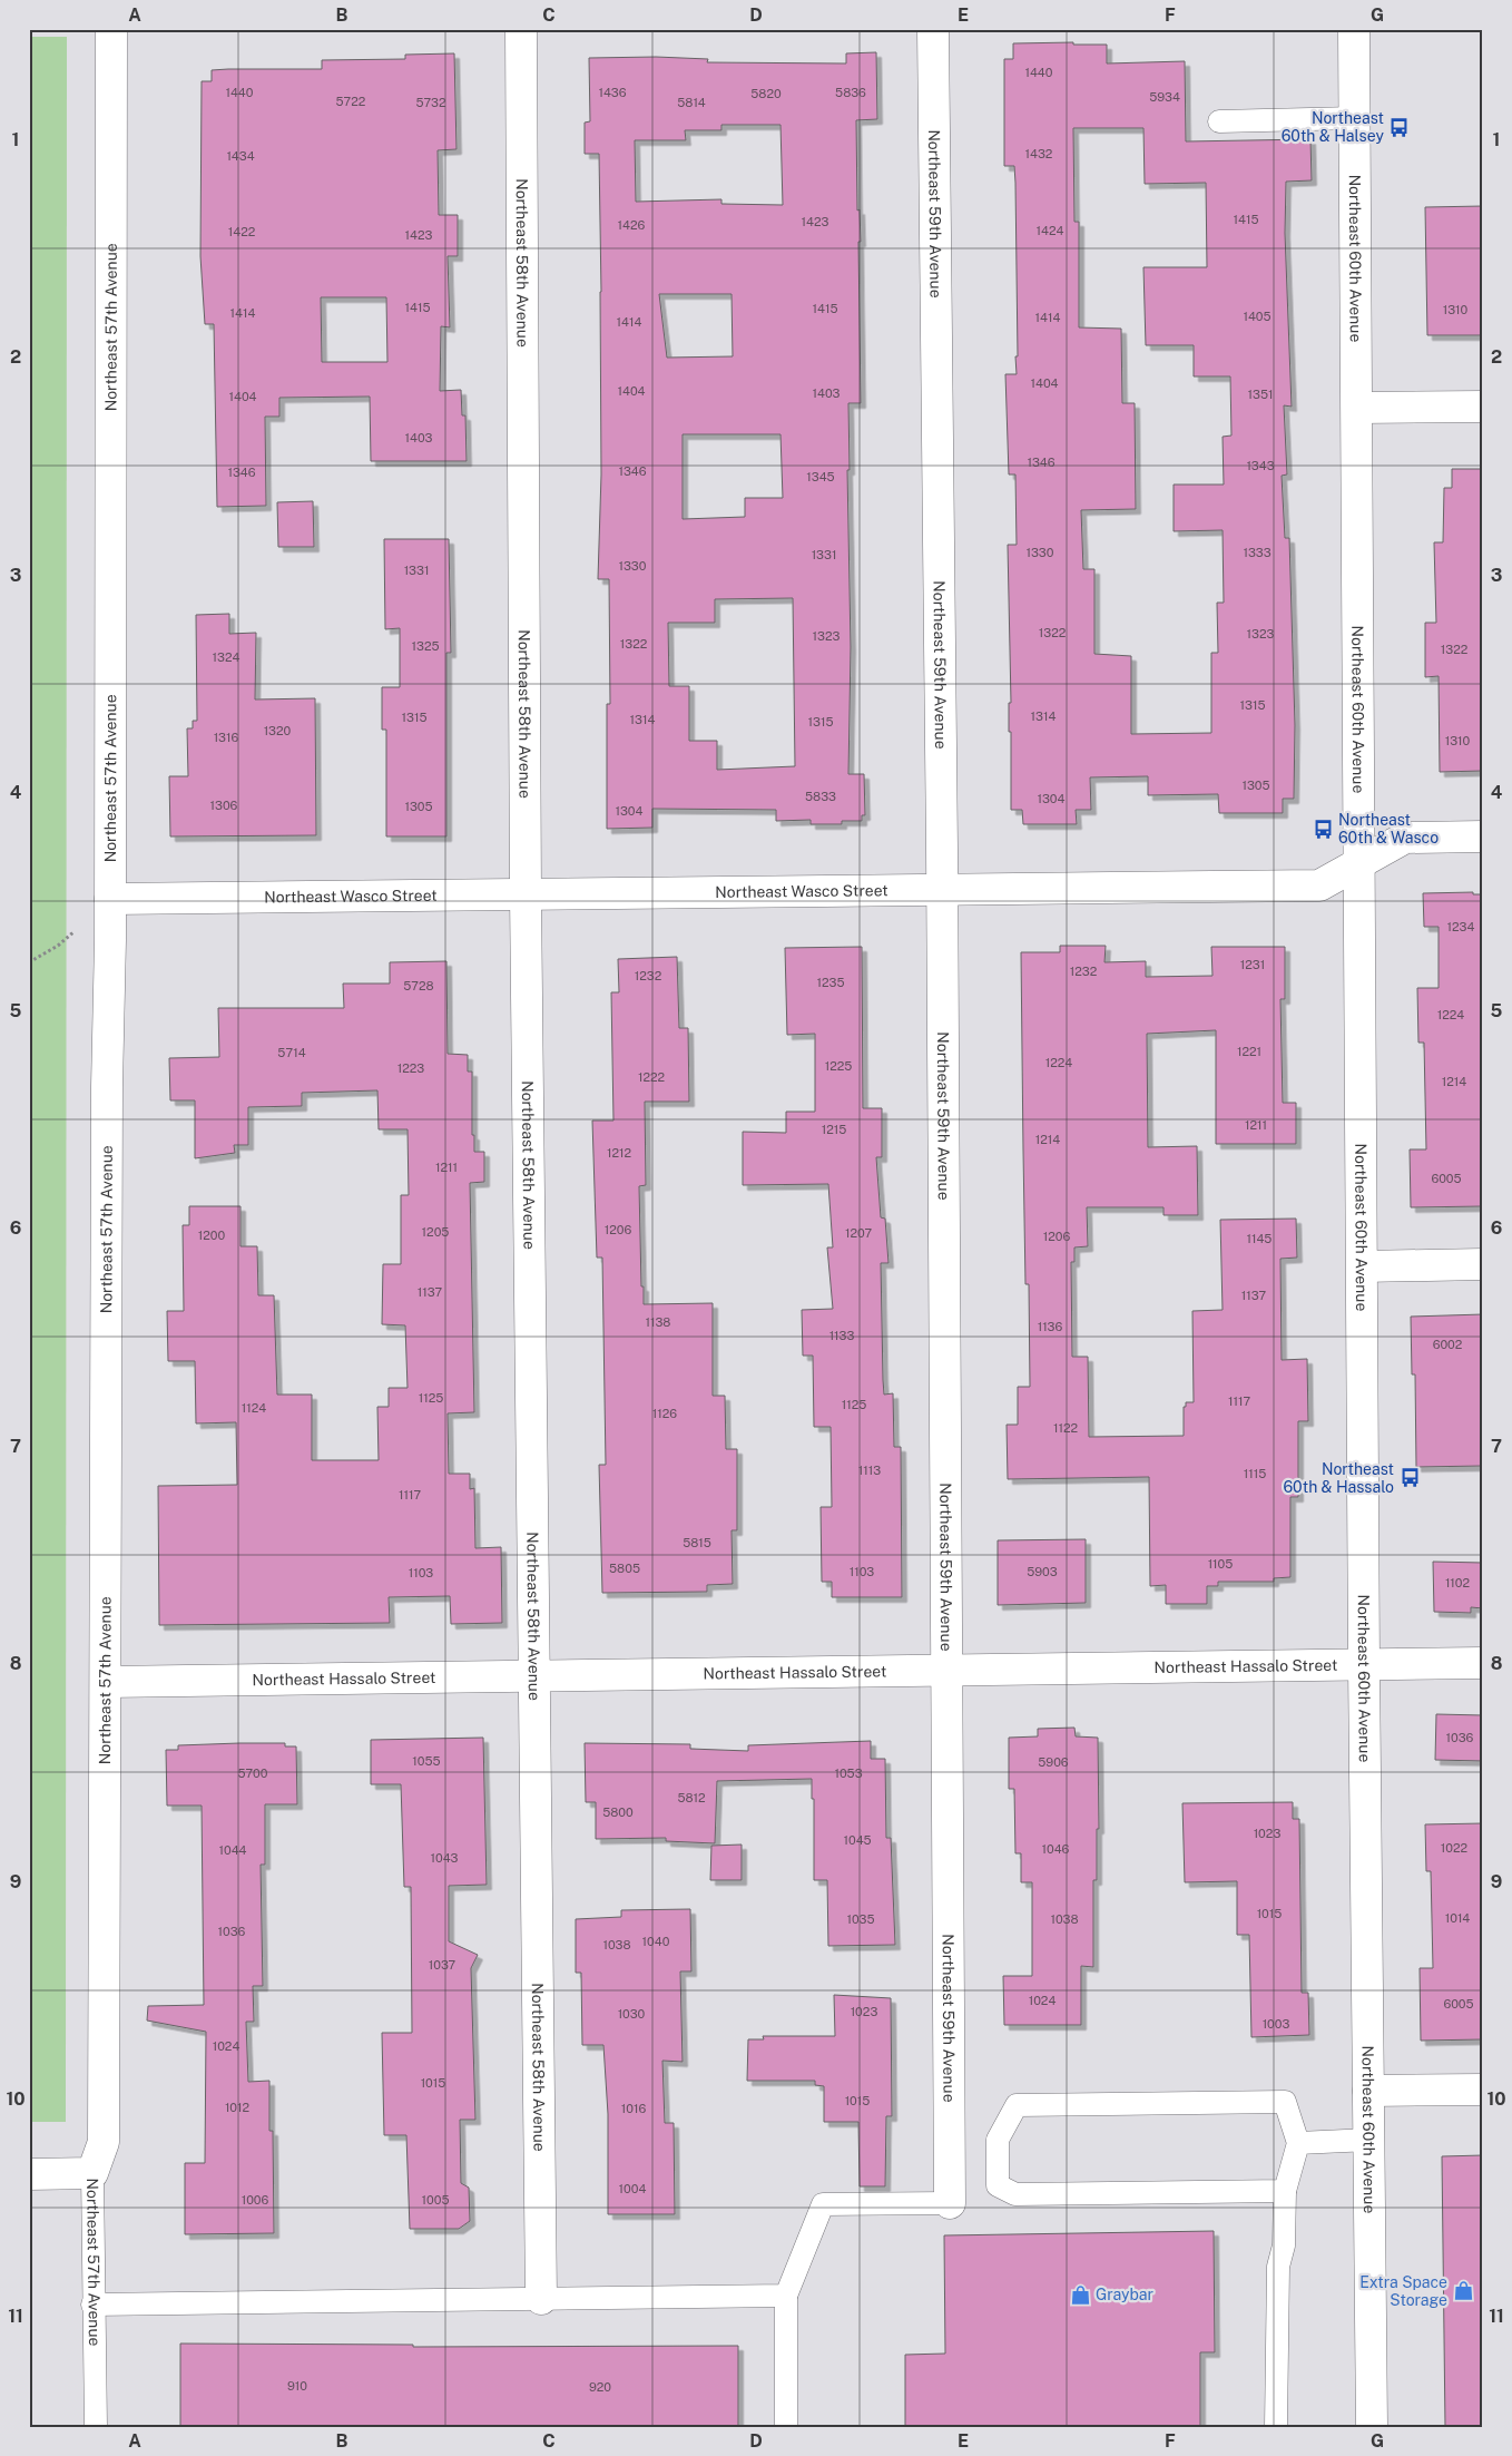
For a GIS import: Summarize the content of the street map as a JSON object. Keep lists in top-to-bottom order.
{
  "streets": {
    "street": [
      "Northeast 59th Avenue",
      "Northeast 60th Avenue",
      "Northeast 58th Avenue",
      "Northeast 57th Avenue",
      "Northeast Wasco Street",
      "Northeast Hassalo Street"
    ]
  },
  "crossings": [
    ["Northeast 59th Avenue", "Northeast Wasco Street"],
    ["Northeast 59th Avenue", "Northeast Hassalo Street"],
    ["Northeast 60th Avenue", "Northeast Wasco Street"],
    ["Northeast 60th Avenue", "Northeast Hassalo Street"],
    ["Northeast 58th Avenue", "Northeast Wasco Street"],
    ["Northeast 58th Avenue", "Northeast Hassalo Street"],
    ["Northeast 57th Avenue", "Northeast Wasco Street"],
    ["Northeast 57th Avenue", "Northeast Hassalo Street"]
  ],
  "places": {
    "bus stop": ["Northeast 60th & Halsey", "Northeast 60th & Wasco", "Northeast 60th & Hassalo"],
    "shop": ["Extra Space Storage", "Graybar"]
  },
  "house_numbers": [
    "1440",
    "1440",
    "1436",
    "5836",
    "5820",
    "5934",
    "5722",
    "5732",
    "5814",
    "1432",
    "1434",
    "1415",
    "1423",
    "1426",
    "1424",
    "1422",
    "1423",
    "1415",
    "1415",
    "1310",
    "1414",
    "1405",
    "1414",
    "1414",
    "1404",
    "1404",
    "1403",
    "1351",
    "1404",
    "1403",
    "1346",
    "1343",
    "1346",
    "1346",
    "1345",
    "1330",
    "1333",
    "1331",
    "1330",
    "1331",
    "1322",
    "1323",
    "1323",
    "1322",
    "1325",
    "1322",
    "1324",
    "1315",
    "1314",
    "1315",
    "1314",
    "1315",
    "1320",
    "1316",
    "1310",
    "1305",
    "5833",
    "1304",
    "1306",
    "1305",
    "1304",
    "1234",
    "1231",
    "1232",
    "1232",
    "1235",
    "5728",
    "1224",
    "1221",
    "5714",
    "1224",
    "1225",
    "1223",
    "1222",
    "1214",
    "1211",
    "1215",
    "1214",
    "1212",
    "1211",
    "6005",
    "1206",
    "1205",
    "1207",
    "1200",
    "1206",
    "1145",
    "1137",
    "1137",
    "1138",
    "1136",
    "1133",
    "6002",
    "1125",
    "1117",
    "1125",
    "1124",
    "1126",
    "1122",
    "1113",
    "1115",
    "1117",
    "5815",
    "1105",
    "5805",
    "1103",
    "5903",
    "1103",
    "1102",
    "1036",
    "1055",
    "5906",
    "5700",
    "1053",
    "5812",
    "5800",
    "1023",
    "1045",
    "1022",
    "1046",
    "1044",
    "1043",
    "1015",
    "1014",
    "1035",
    "1038",
    "1036",
    "1040",
    "1038",
    "1037",
    "1024",
    "6005",
    "1023",
    "1030",
    "1003",
    "1024",
    "1015",
    "1015",
    "1012",
    "1016",
    "1004",
    "1006",
    "1005",
    "910",
    "920"
  ],
  "grid": {
    "columns": [
      "A",
      "B",
      "C",
      "D",
      "E",
      "F",
      "G"
    ],
    "rows": [
      "1",
      "2",
      "3",
      "4",
      "5",
      "6",
      "7",
      "8",
      "9",
      "10",
      "11"
    ]
  }
}
